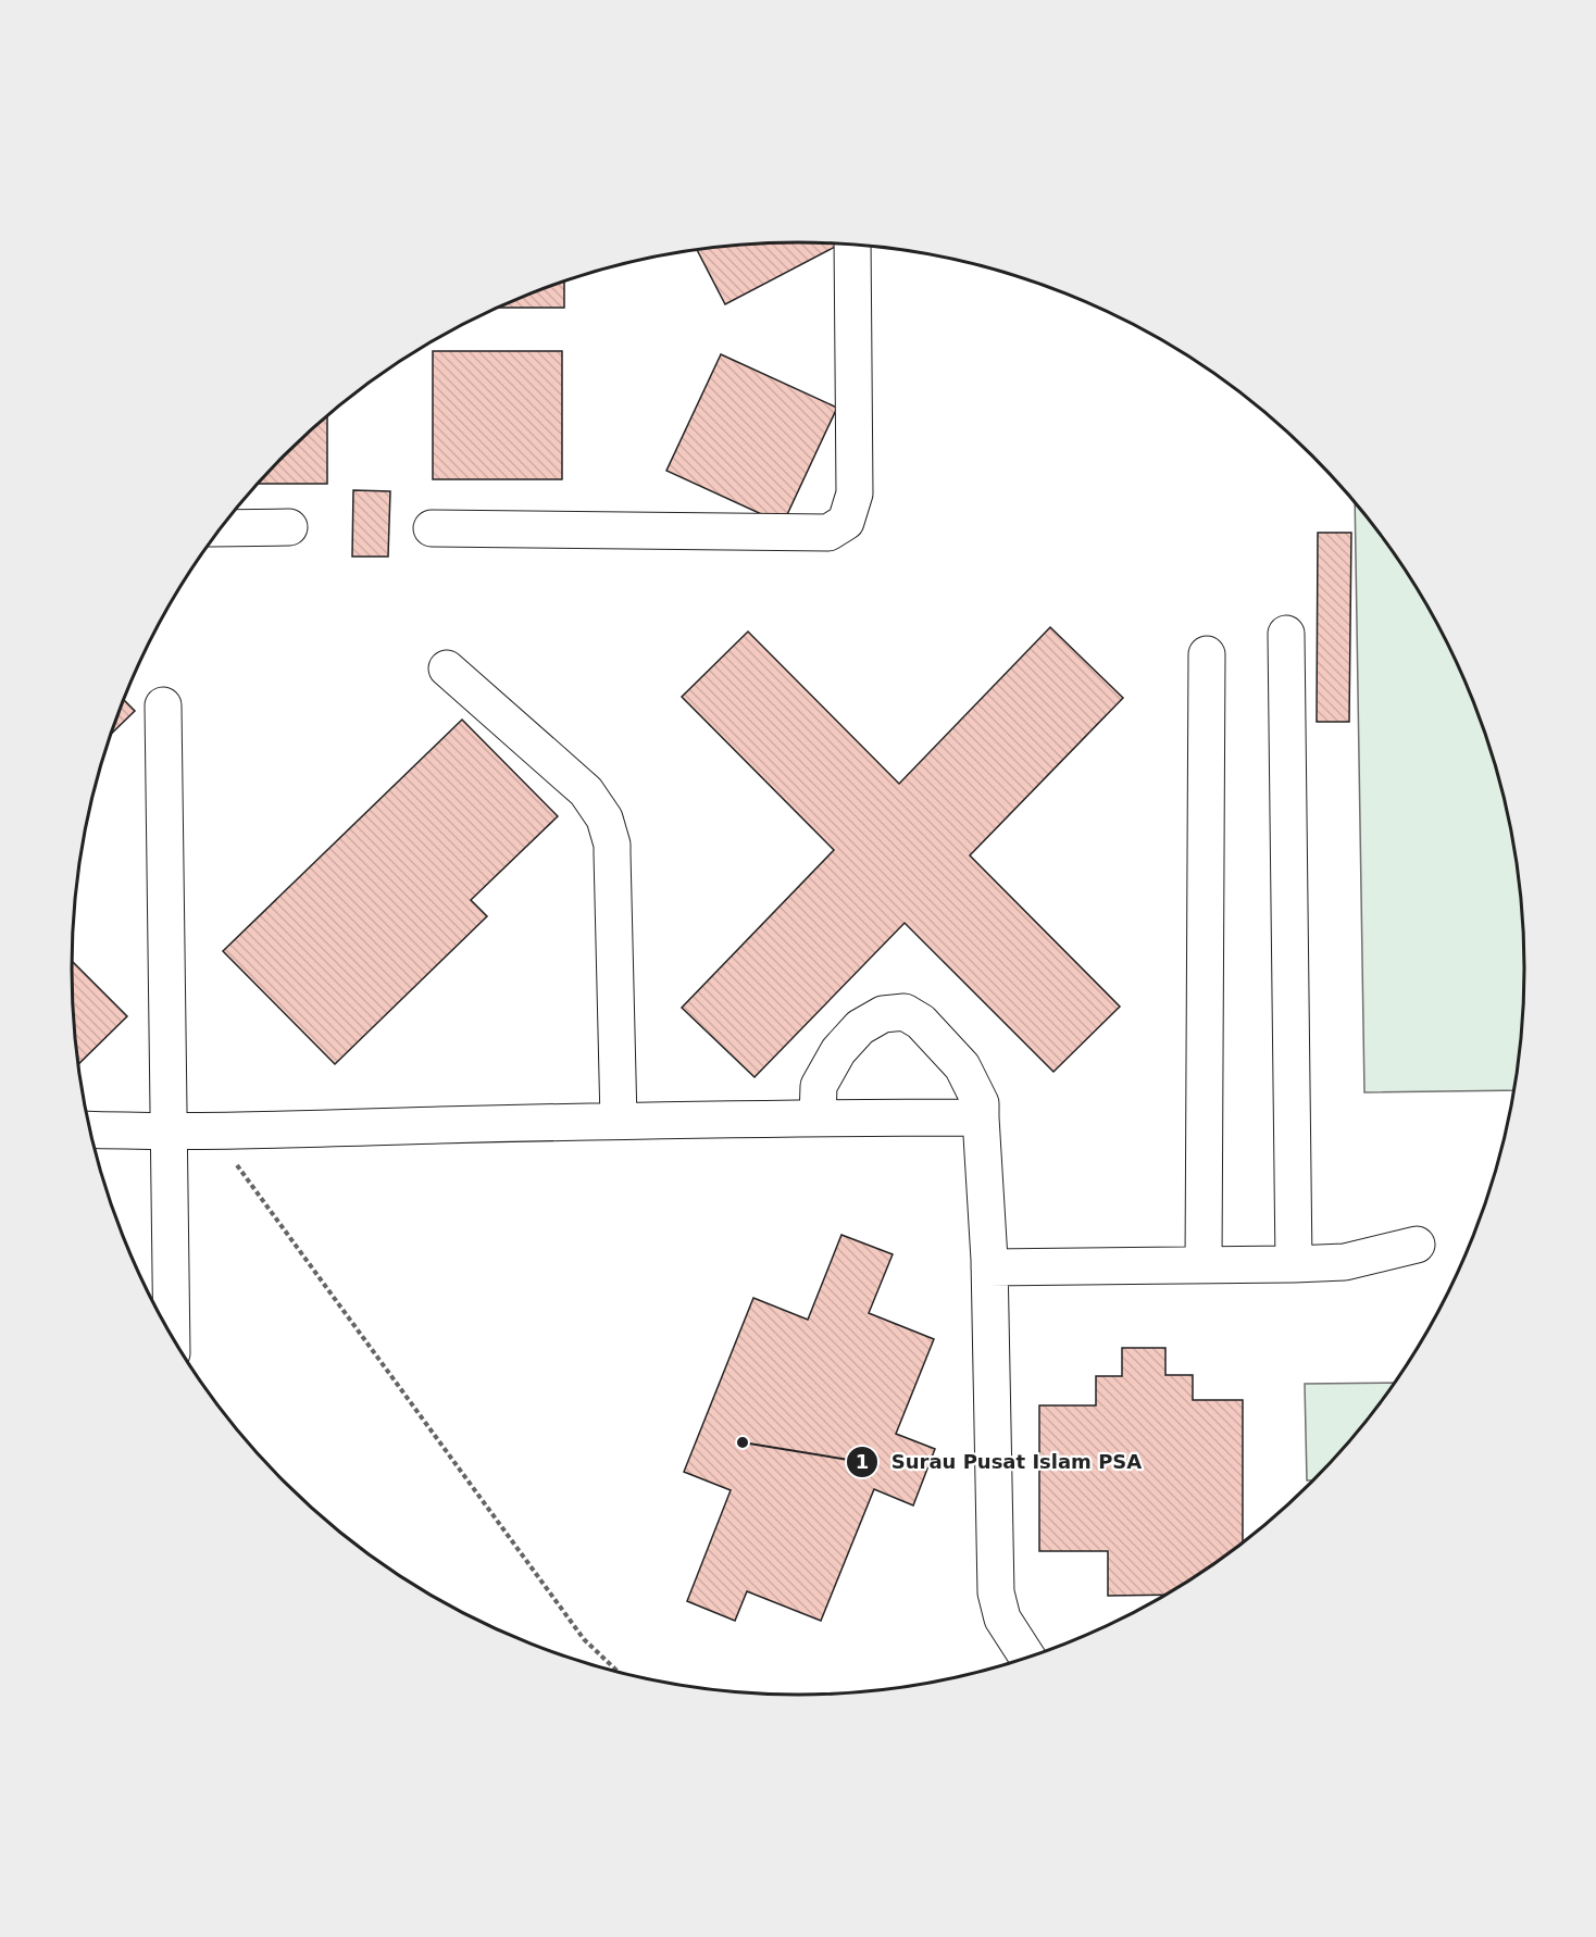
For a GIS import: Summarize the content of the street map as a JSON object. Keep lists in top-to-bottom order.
{
  "places": ["Surau Pusat Islam PSA"]
}
